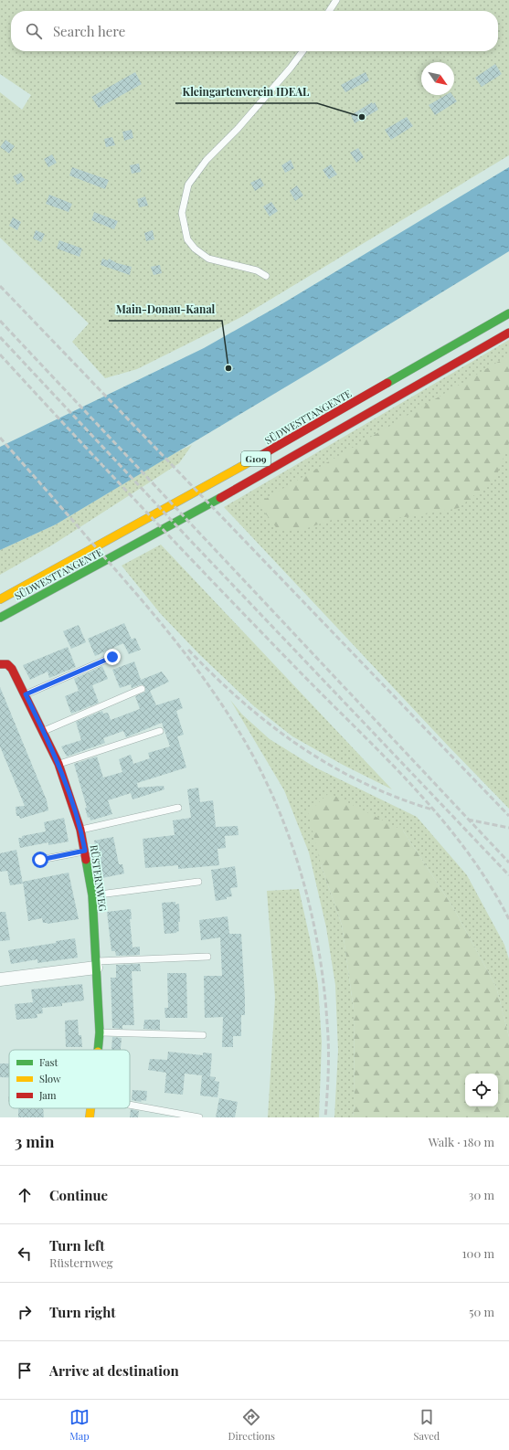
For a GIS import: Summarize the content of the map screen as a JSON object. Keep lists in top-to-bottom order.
{
  "streets": {
    "main road": ["SÜDWESTTANGENTE", "G109", "RÜSTERNWEG"]
  },
  "places": ["Kleingartenverein IDEAL", "Main-Donau-Kanal"],
  "legend": ["Fast", "Slow", "Jam"],
  "north": "bottom right",
  "page": {
    "search": "Search here",
    "heading": ["3 min", "Walk · 180 m"],
    "list": [
      ["Continue", "30 m"],
      ["Turn left", "Rüsternweg", "100 m"],
      ["Turn right", "50 m"],
      "Arrive at destination"
    ],
    "nav": ["Map", "Directions", "Saved"]
  }
}
